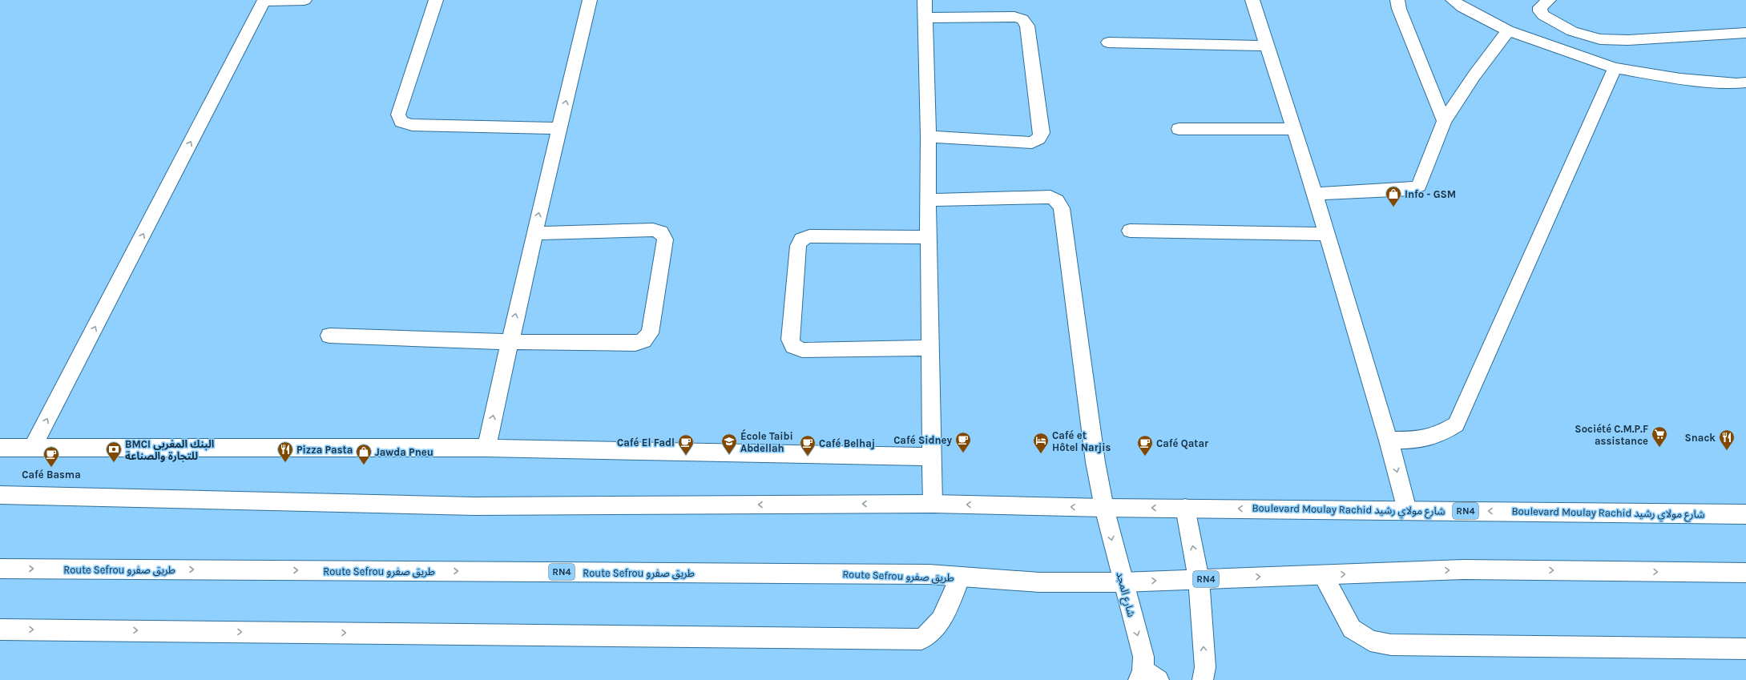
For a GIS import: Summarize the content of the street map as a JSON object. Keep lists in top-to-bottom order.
{
  "streets": {
    "street": [
      "Boulevard Moulay Rachid شارع مولاي رشيد",
      "RN4",
      "Route Sefrou طريق صفرو",
      "شارع المجد"
    ]
  },
  "crossings": [
    ["Boulevard Moulay Rachid شارع مولاي رشيد", "RN4"],
    ["Boulevard Moulay Rachid شارع مولاي رشيد", "شارع المجد"],
    ["RN4", "Route Sefrou طريق صفرو"],
    ["RN4", "شارع المجد"],
    ["Route Sefrou طريق صفرو", "شارع المجد"]
  ],
  "places": {
    "shop": ["Info - GSM", "Jawda Pneu"],
    "supermarket": ["Société C.M.P.F assistance"],
    "restaurant": ["Snack", "Pizza Pasta"],
    "cafe": [
      "Café Sidney",
      "Café El Fadl",
      "Café Belhaj",
      "Café Qatar",
      "Café Basma"
    ],
    "hotel": ["Café et Hôtel Narjis"],
    "school or university": ["École Taibi Abdellah"],
    "bank": ["BMCI البنك المغربي للتجارة والصناعة"]
  }
}
